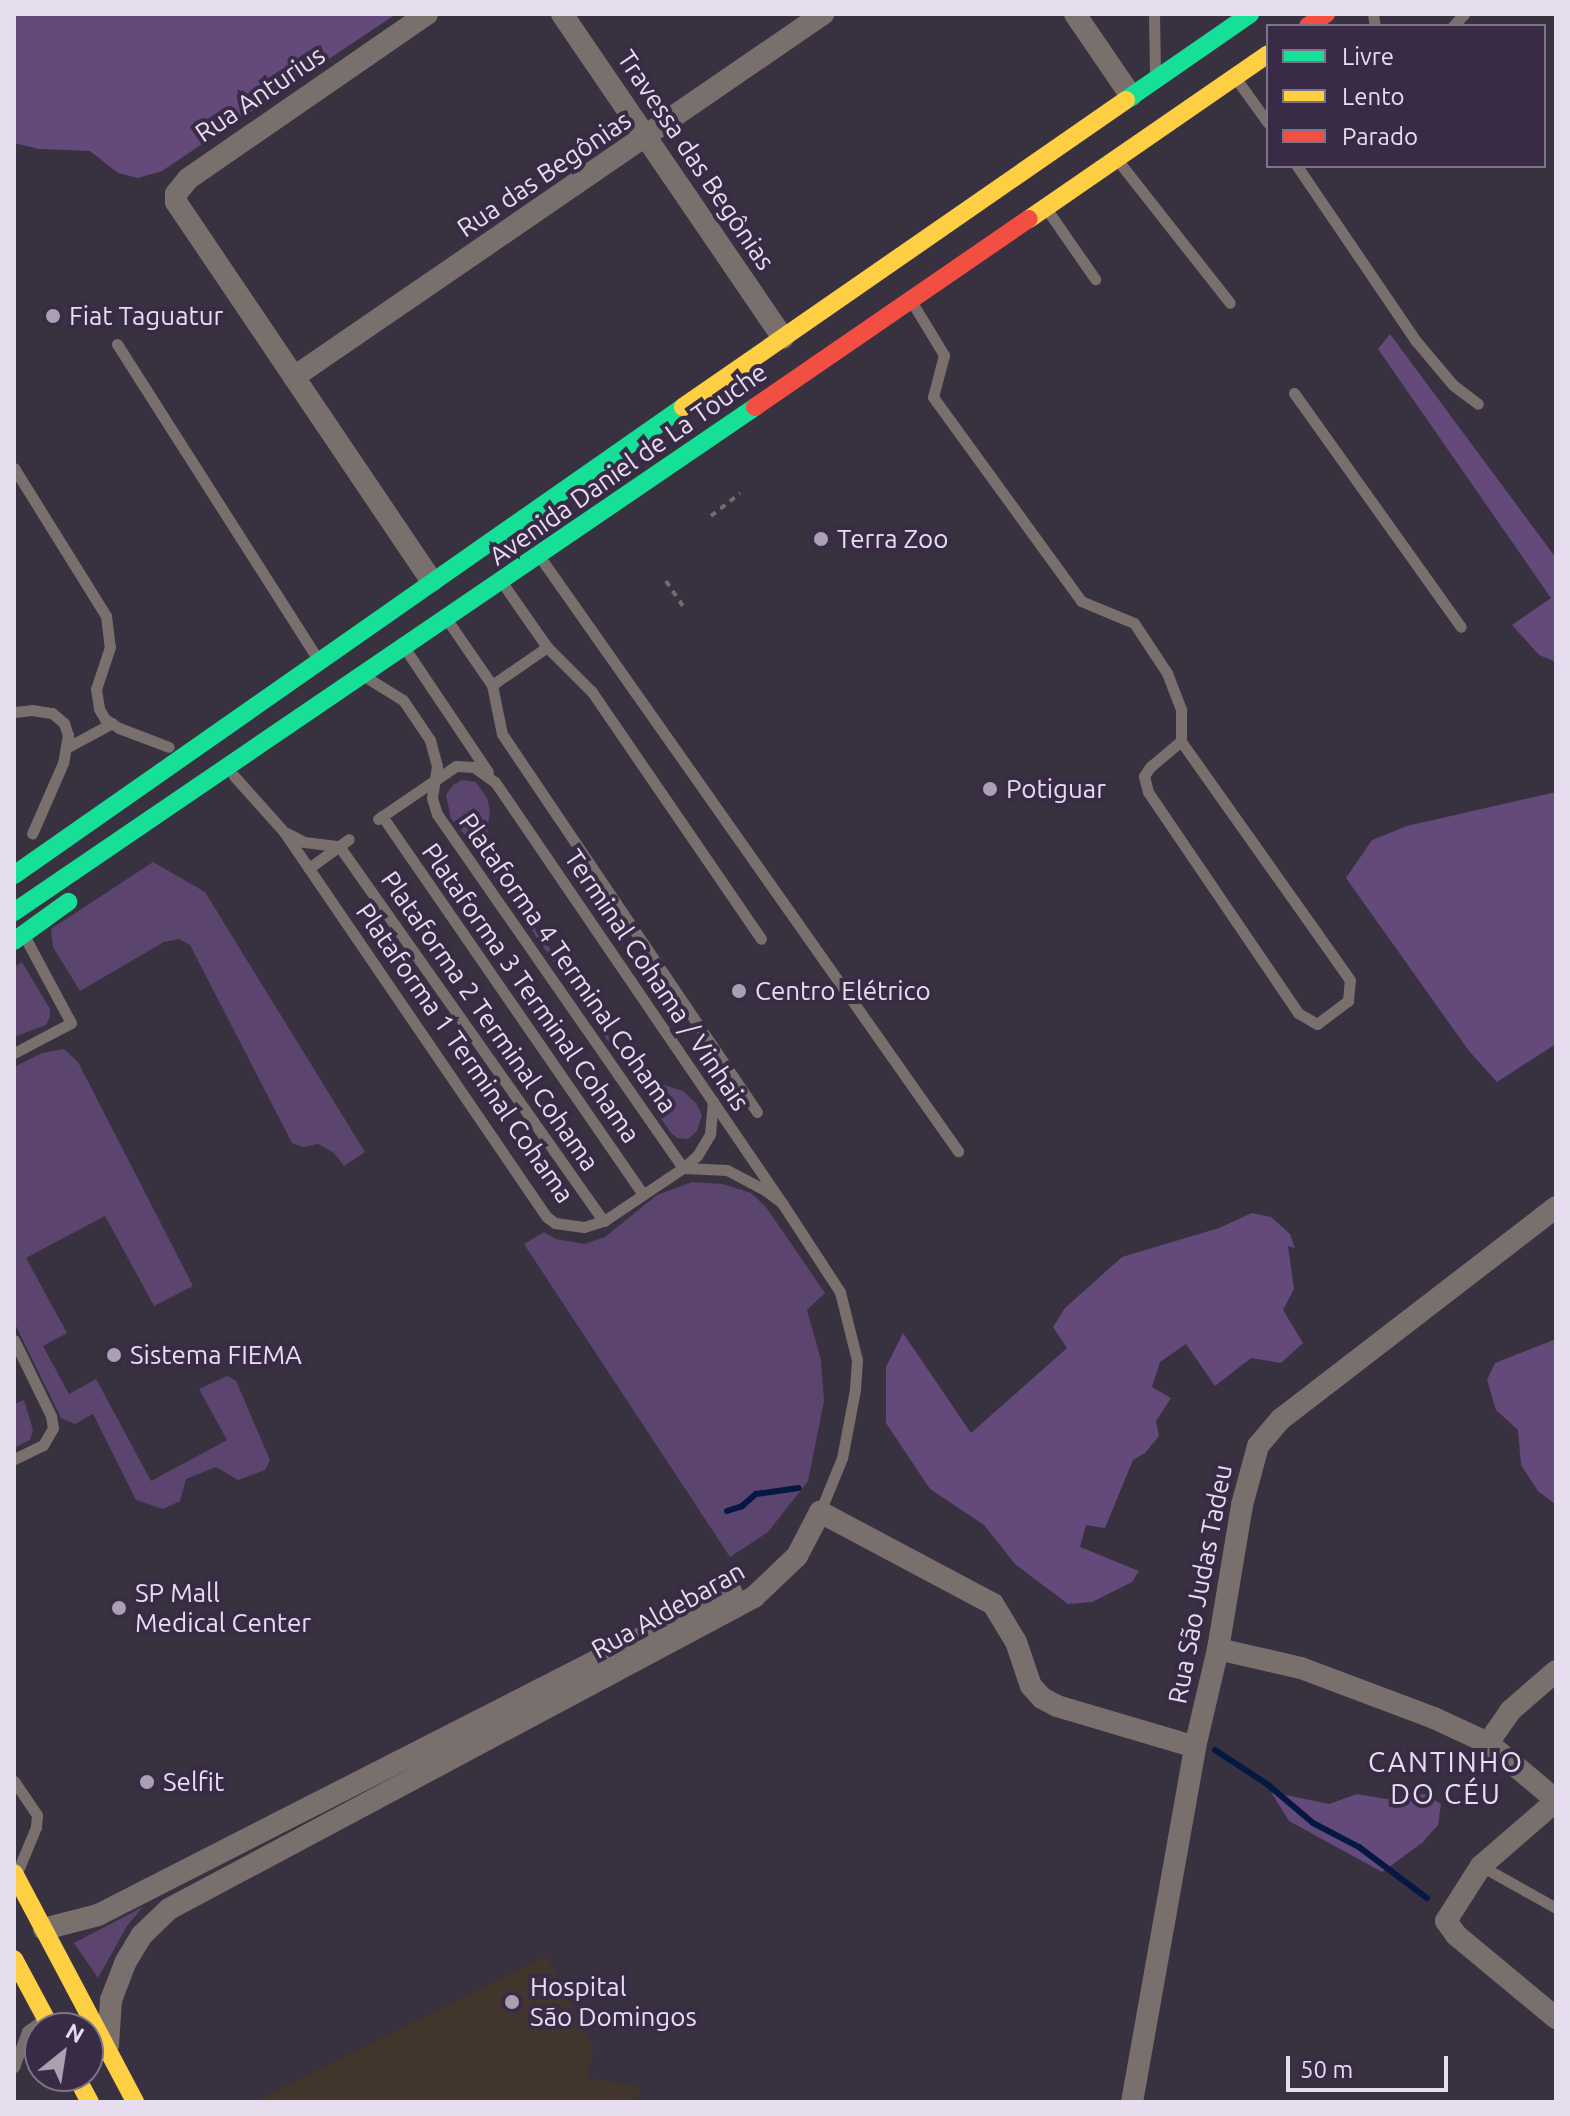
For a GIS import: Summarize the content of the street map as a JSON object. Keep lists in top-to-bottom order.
{
  "streets": {
    "main road": ["Avenida Daniel de La Touche"],
    "street": [
      "Rua Anturius",
      "Travessa das Begônias",
      "Rua das Begônias",
      "Rua São Judas Tadeu",
      "Rua Aldebaran"
    ],
    "lane": [
      "Plataforma 4 Terminal Cohama",
      "Terminal Cohama / Vinhais",
      "Plataforma 3 Terminal Cohama",
      "Plataforma 2 Terminal Cohama",
      "Plataforma 1 Terminal Cohama"
    ]
  },
  "crossings": [
    ["Rua Anturius", "Rua das Begônias"],
    ["Travessa das Begônias", "Rua das Begônias"],
    ["Travessa das Begônias", "Avenida Daniel de La Touche"],
    ["Avenida Daniel de La Touche", "Terminal Cohama / Vinhais"],
    ["Plataforma 4 Terminal Cohama", "Plataforma 3 Terminal Cohama"],
    ["Terminal Cohama / Vinhais", "Rua Aldebaran"],
    ["Plataforma 2 Terminal Cohama", "Plataforma 1 Terminal Cohama"]
  ],
  "districts": ["CANTINHO DO CÉU"],
  "places": [
    "Fiat Taguatur",
    "Terra Zoo",
    "Potiguar",
    "Centro Elétrico",
    "Sistema FIEMA",
    "SP Mall Medical Center",
    "Selfit",
    "Hospital São Domingos"
  ],
  "legend": ["Livre", "Lento", "Parado"],
  "scale_bar": "50 m",
  "north": "top right"
}
